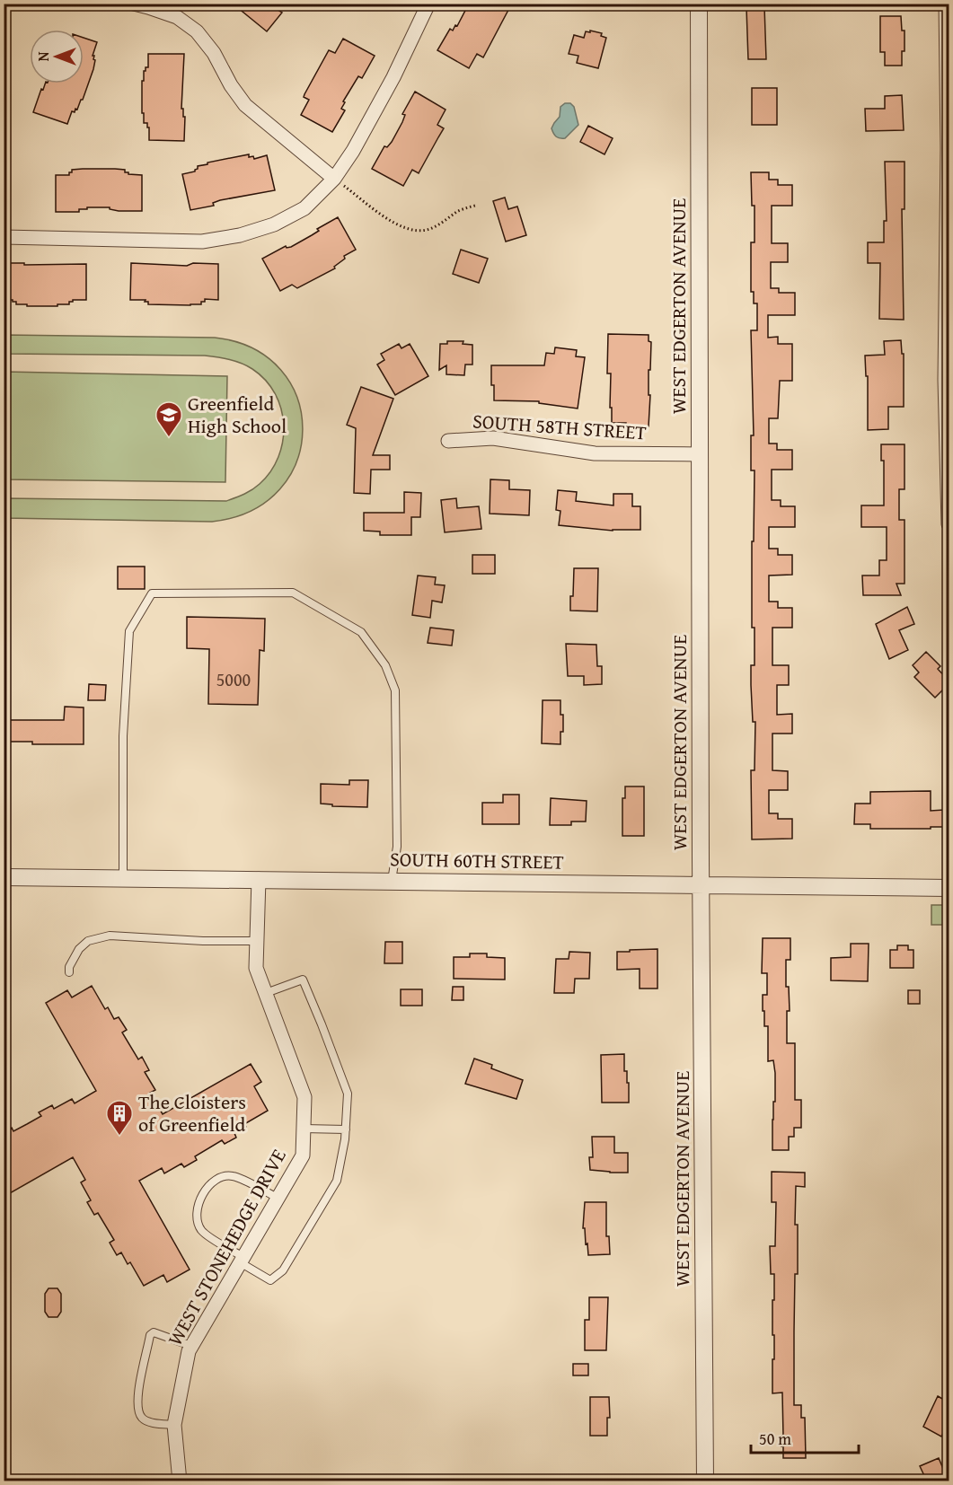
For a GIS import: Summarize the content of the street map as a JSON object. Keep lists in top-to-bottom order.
{
  "streets": {
    "street": [
      "WEST EDGERTON AVENUE",
      "SOUTH 58TH STREET",
      "SOUTH 60TH STREET",
      "WEST STONEHEDGE DRIVE"
    ]
  },
  "crossings": [
    ["WEST EDGERTON AVENUE", "SOUTH 58TH STREET"],
    ["WEST EDGERTON AVENUE", "SOUTH 60TH STREET"],
    ["SOUTH 60TH STREET", "WEST STONEHEDGE DRIVE"]
  ],
  "places": {
    "school or university": ["Greenfield High School"],
    "building": ["The Cloisters of Greenfield"]
  },
  "house_numbers": ["5000"],
  "scale_bar": "50 m",
  "north": "left"
}
